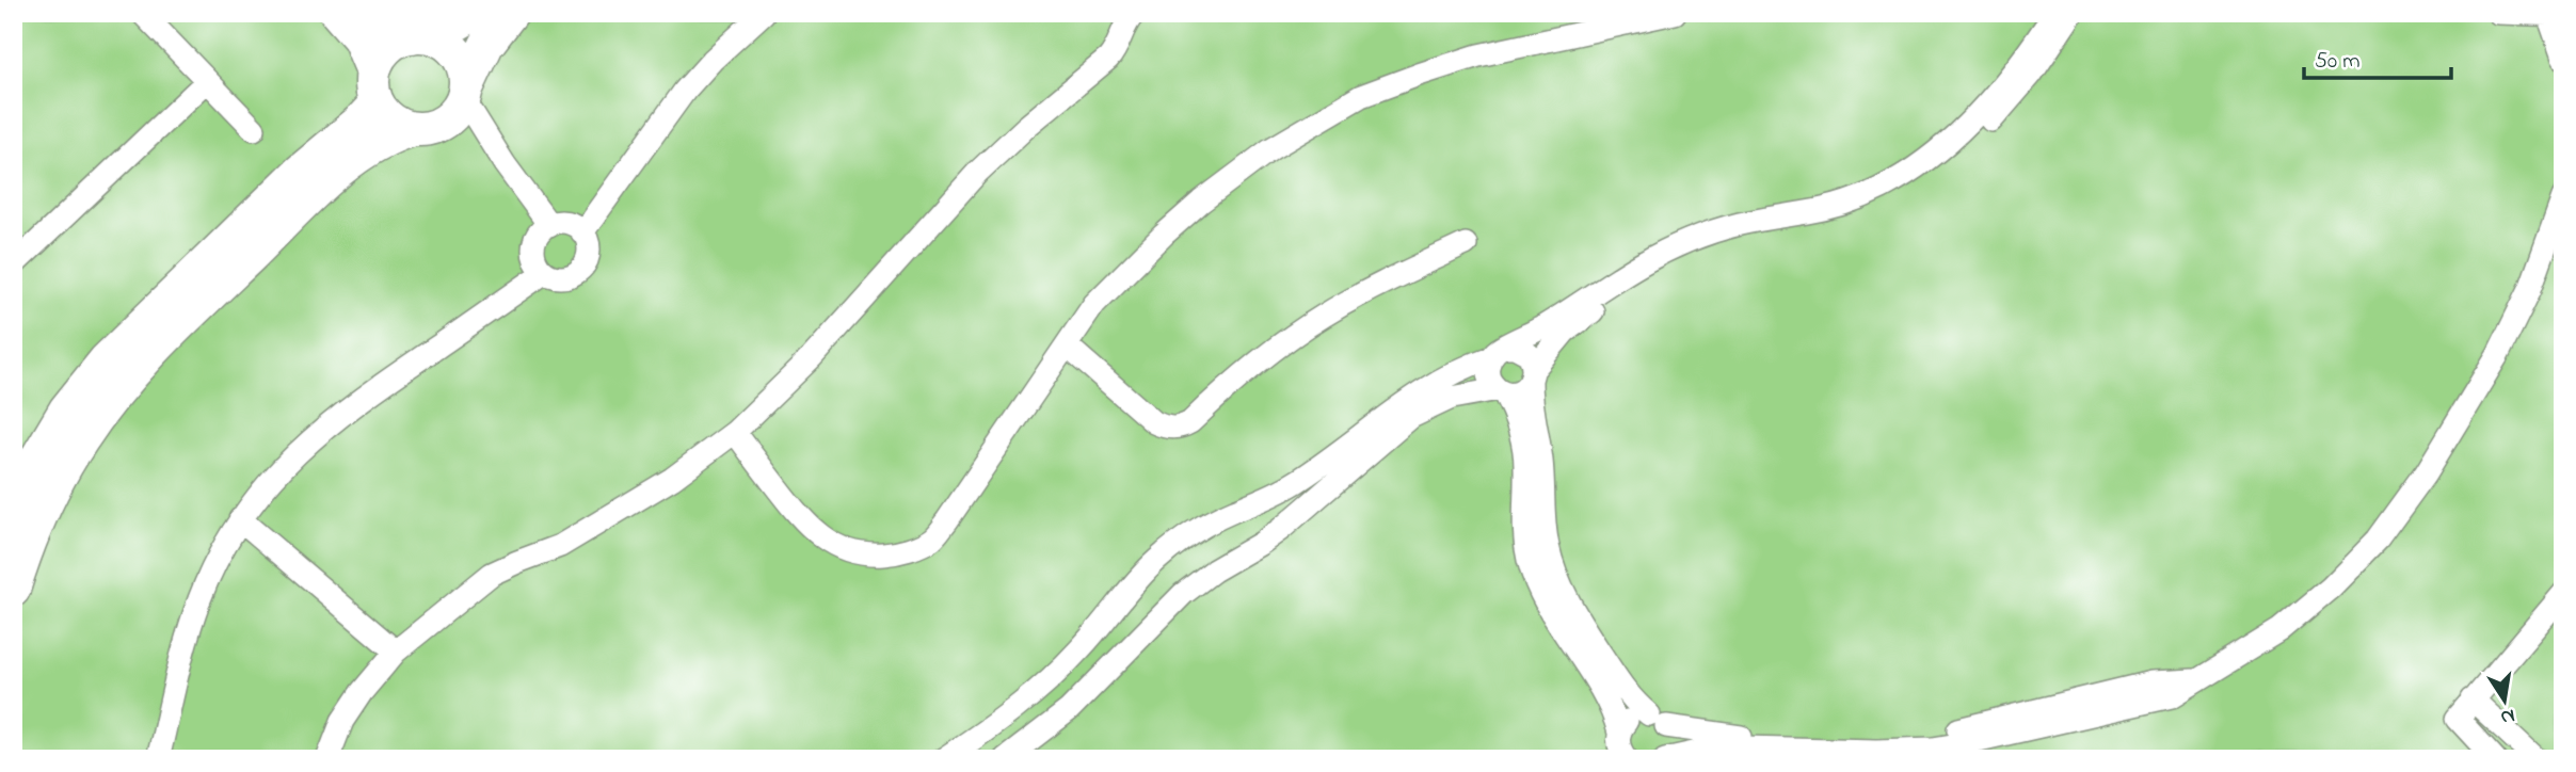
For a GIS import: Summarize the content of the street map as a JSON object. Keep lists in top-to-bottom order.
{
  "scale_bar": "50 m",
  "north": "bottom"
}
